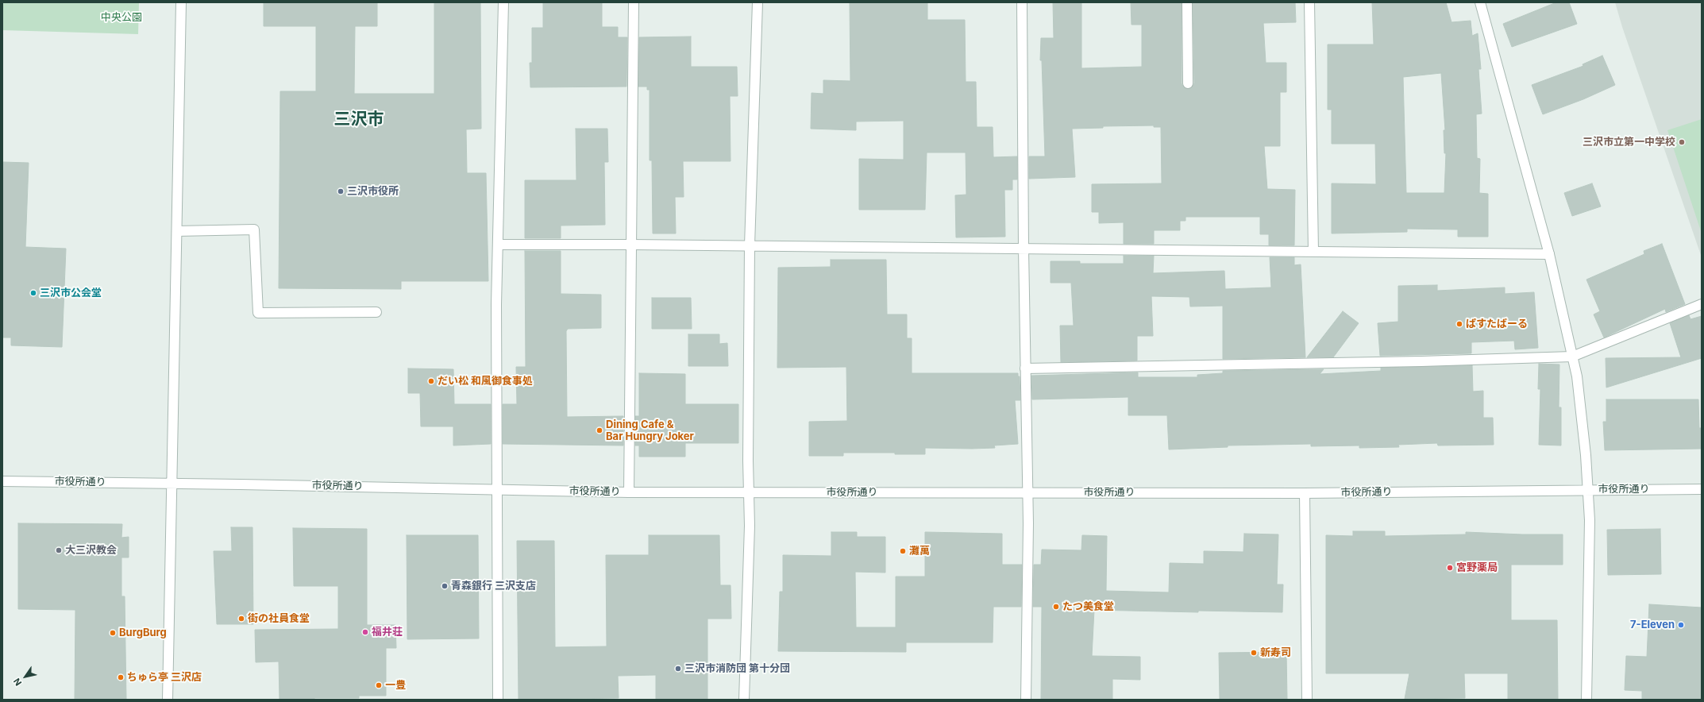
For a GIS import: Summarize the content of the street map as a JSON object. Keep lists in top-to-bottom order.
{
  "streets": {
    "street": ["市役所通り"]
  },
  "districts": ["三沢市"],
  "parks": ["中央公園"],
  "places": [
    "三沢市立第一中学校",
    "三沢市役所",
    "三沢市公会堂",
    "ぱすたばーる",
    "だい松 和風御食事処",
    "Dining Cafe & Bar Hungry Joker",
    "大三沢教会",
    "灘萬",
    "宮野薬局",
    "青森銀行 三沢支店",
    "たつ美食堂",
    "街の社員食堂",
    "7-Eleven",
    "福井荘",
    "BurgBurg",
    "新寿司",
    "三沢市消防団 第十分団",
    "ちゅら亭 三沢店",
    "一豊"
  ],
  "north": "bottom left"
}
